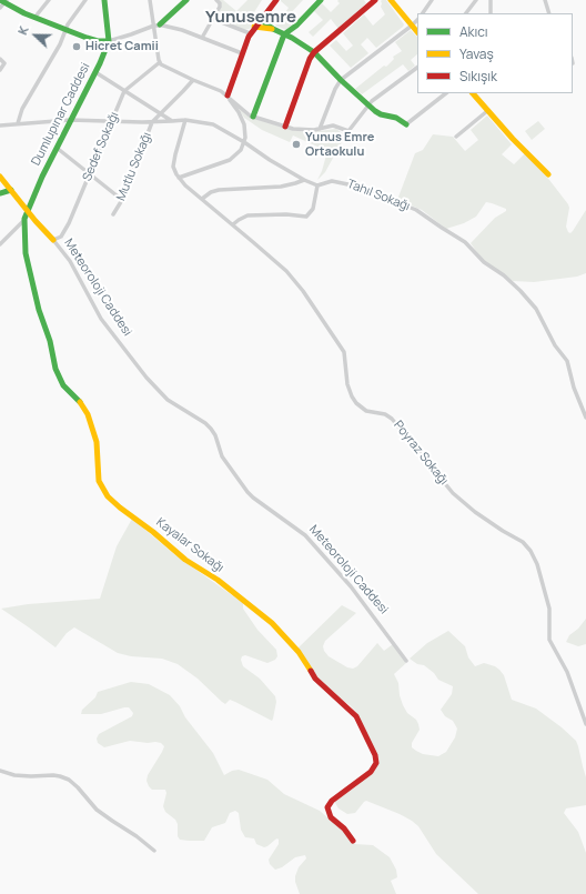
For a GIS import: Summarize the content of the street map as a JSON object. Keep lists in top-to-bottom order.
{
  "streets": {
    "street": [
      "Dumlupınar Caddesi",
      "Sedef Sokağı",
      "Mutlu Sokağı",
      "Tahıl Sokağı",
      "Meteoroloji Caddesi",
      "Poyraz Sokağı",
      "Kayalar Sokağı"
    ]
  },
  "crossings": [
    ["Dumlupınar Caddesi", "Tahıl Sokağı"],
    ["Dumlupınar Caddesi", "Meteoroloji Caddesi"],
    ["Dumlupınar Caddesi", "Kayalar Sokağı"],
    ["Sedef Sokağı", "Tahıl Sokağı"],
    ["Sedef Sokağı", "Meteoroloji Caddesi"],
    ["Mutlu Sokağı", "Tahıl Sokağı"],
    ["Meteoroloji Caddesi", "Kayalar Sokağı"]
  ],
  "districts": ["Yunusemre"],
  "places": ["Hicret Camii", "Yunus Emre Ortaokulu"],
  "legend": ["Akıcı", "Yavaş", "Sıkışık"],
  "north": "left"
}
